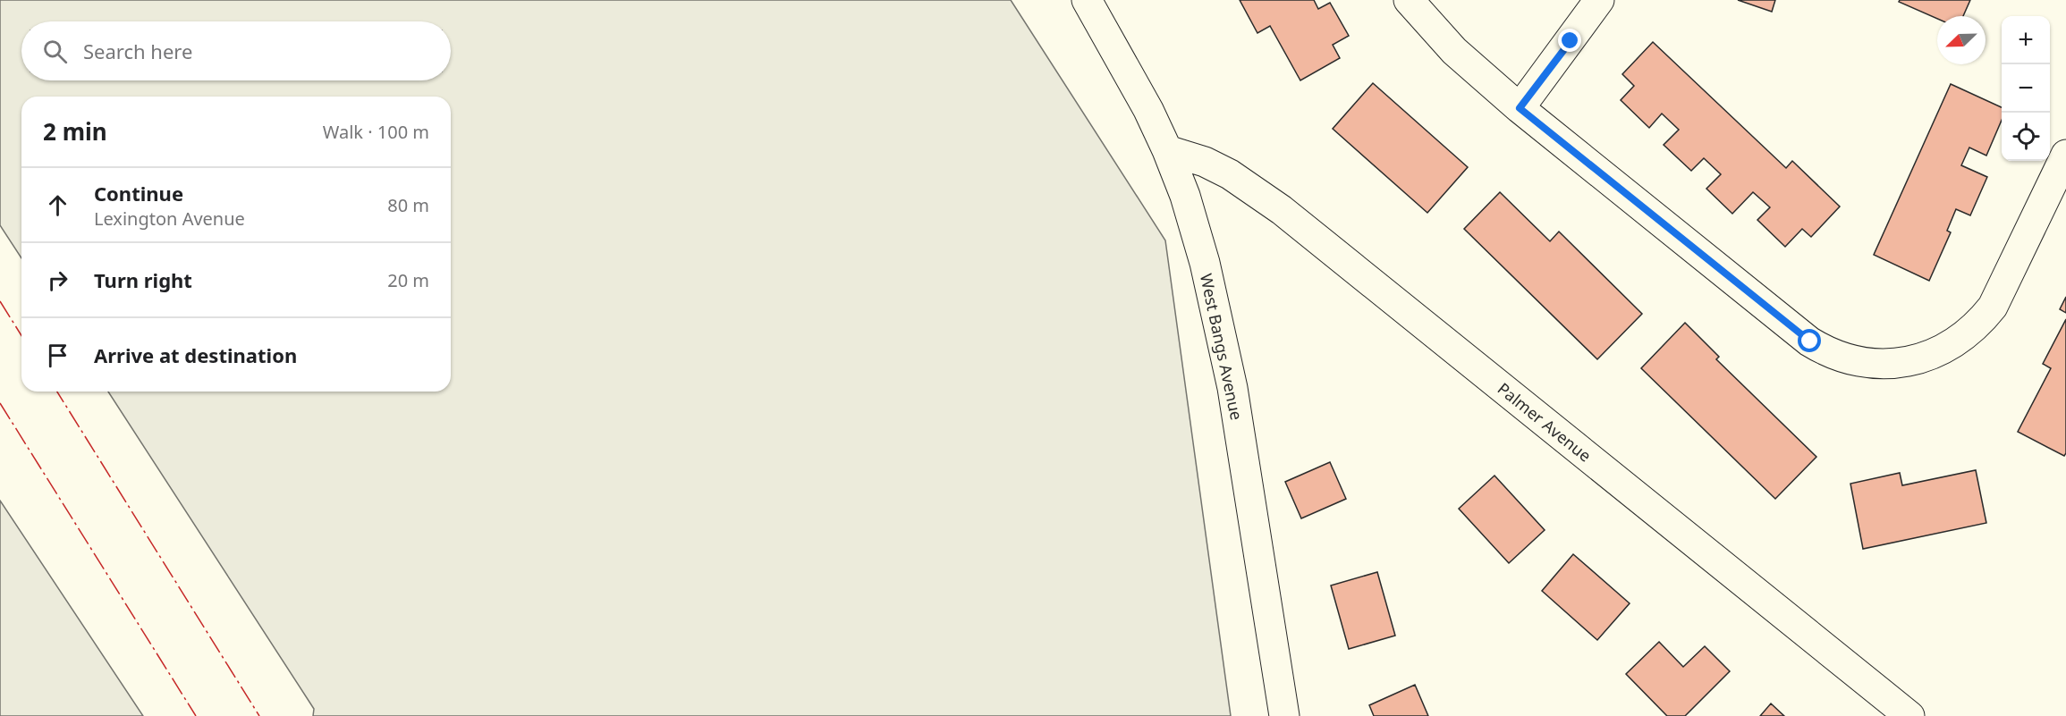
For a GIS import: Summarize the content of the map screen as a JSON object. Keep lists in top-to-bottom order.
{
  "streets": {
    "street": ["West Bangs Avenue", "Palmer Avenue"]
  },
  "crossings": [
    ["West Bangs Avenue", "Palmer Avenue"]
  ],
  "north": "bottom left",
  "page": {
    "map_buttons": ["+", "−"],
    "search": "Search here",
    "heading": ["2 min", "Walk · 100 m"],
    "list": [
      ["Continue", "Lexington Avenue", "80 m"],
      ["Turn right", "20 m"],
      "Arrive at destination"
    ]
  }
}
